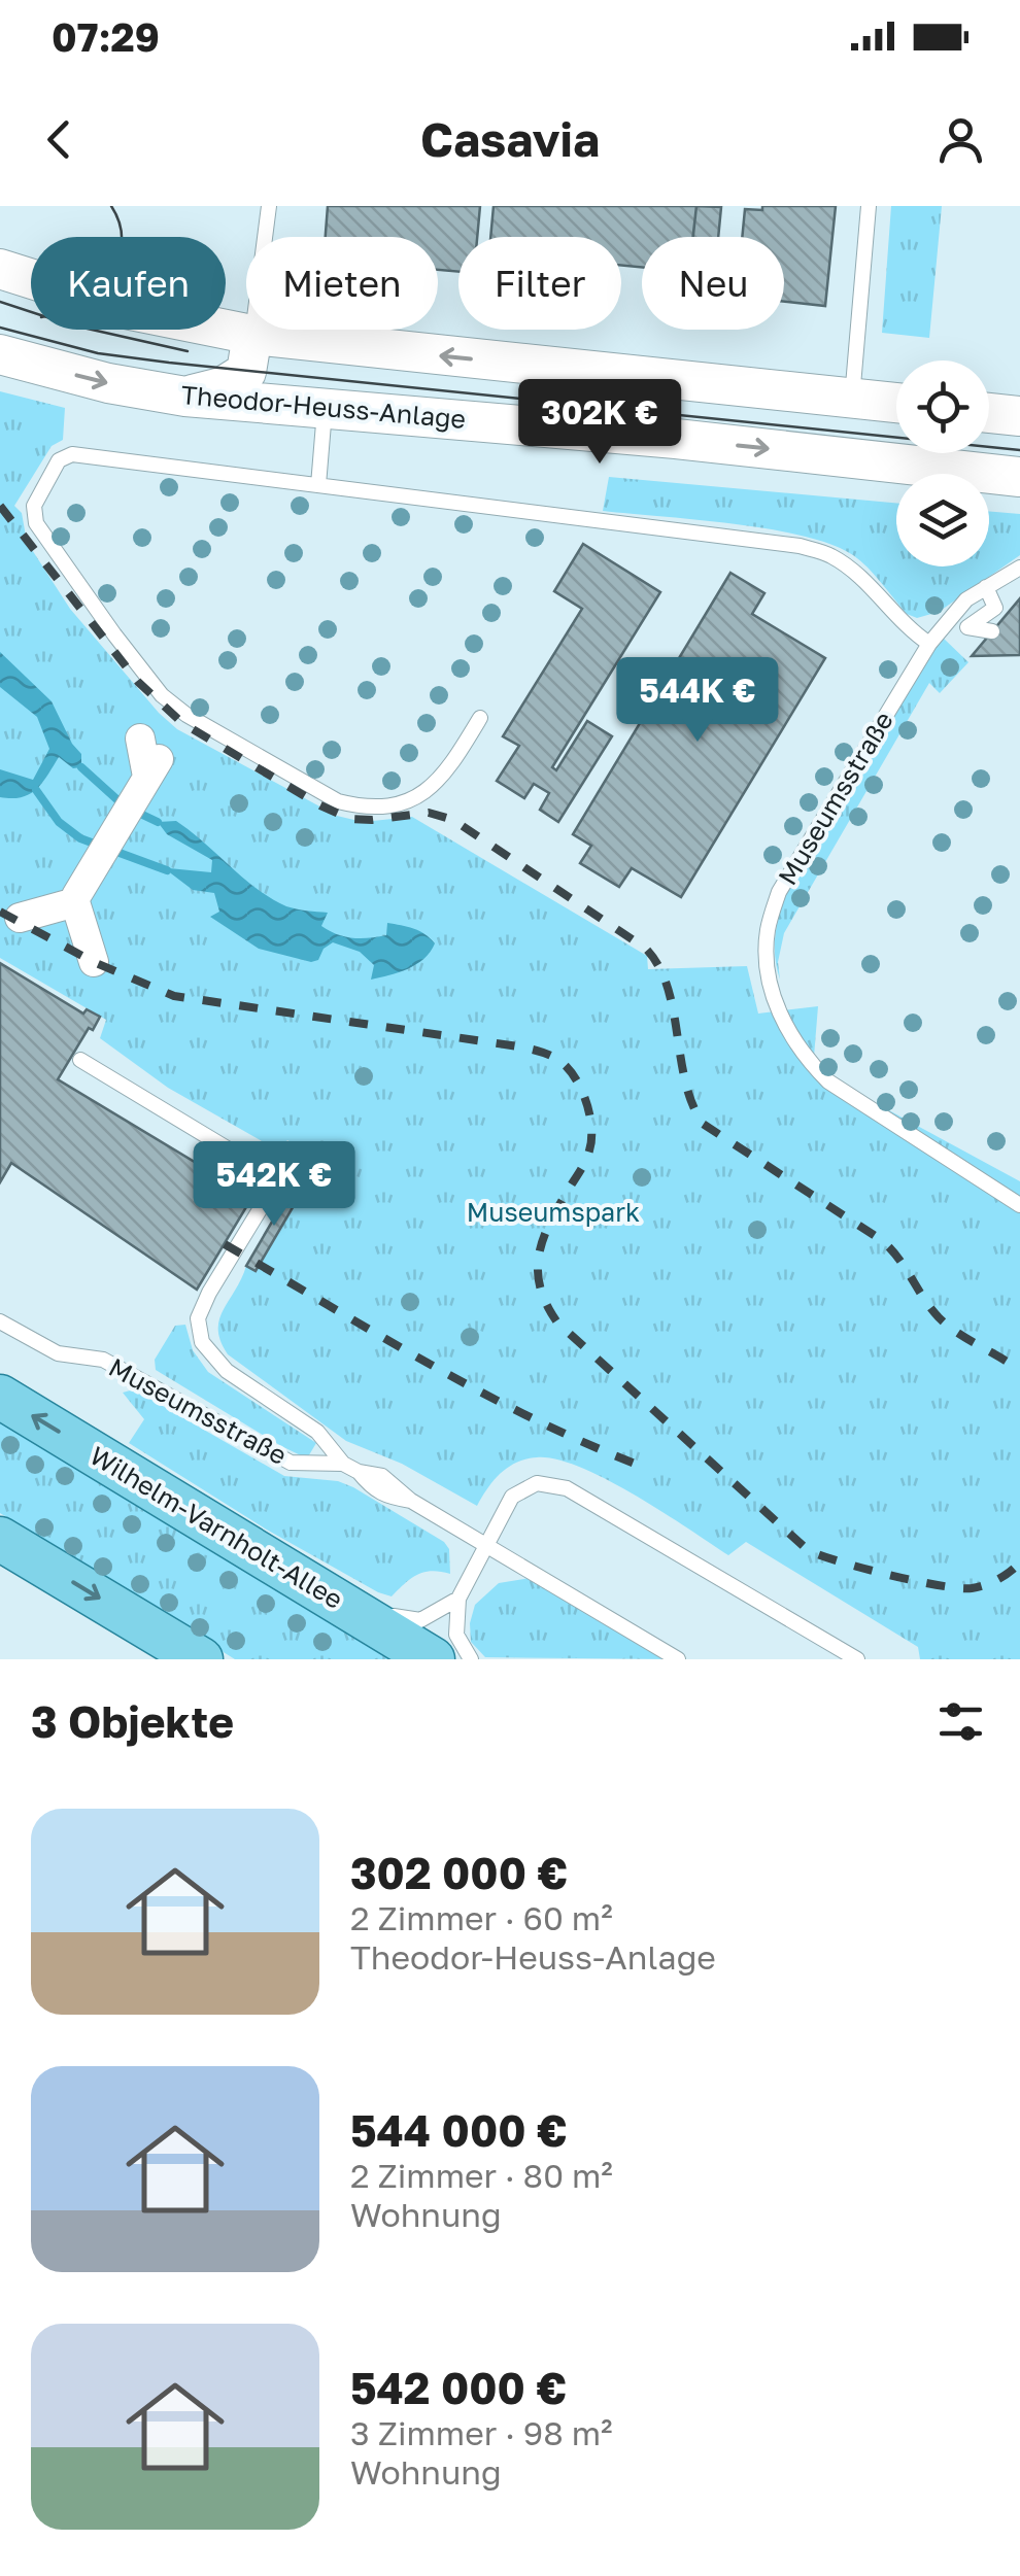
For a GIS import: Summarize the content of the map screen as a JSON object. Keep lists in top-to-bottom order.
{
  "streets": {
    "main road": ["Theodor-Heuss-Anlage", "Wilhelm-Varnholt-Allee"],
    "lane": ["Museumsstraße"]
  },
  "parks": ["Museumspark"],
  "page": {
    "status": "07:29",
    "header": "Casavia",
    "chip": [
      "Kaufen",
      "Mieten",
      "Filter",
      "Neu"
    ],
    "price": ["302K €", "544K €", "542K €"],
    "heading": "3 Objekte",
    "list": [
      {
        "name": "302 000 €",
        "note": "2 Zimmer · 60 m² · Theodor-Heuss-Anlage"
      },
      {
        "name": "544 000 €",
        "note": "2 Zimmer · 80 m² · Wohnung"
      },
      {
        "name": "542 000 €",
        "note": "3 Zimmer · 98 m² · Wohnung"
      }
    ]
  }
}
